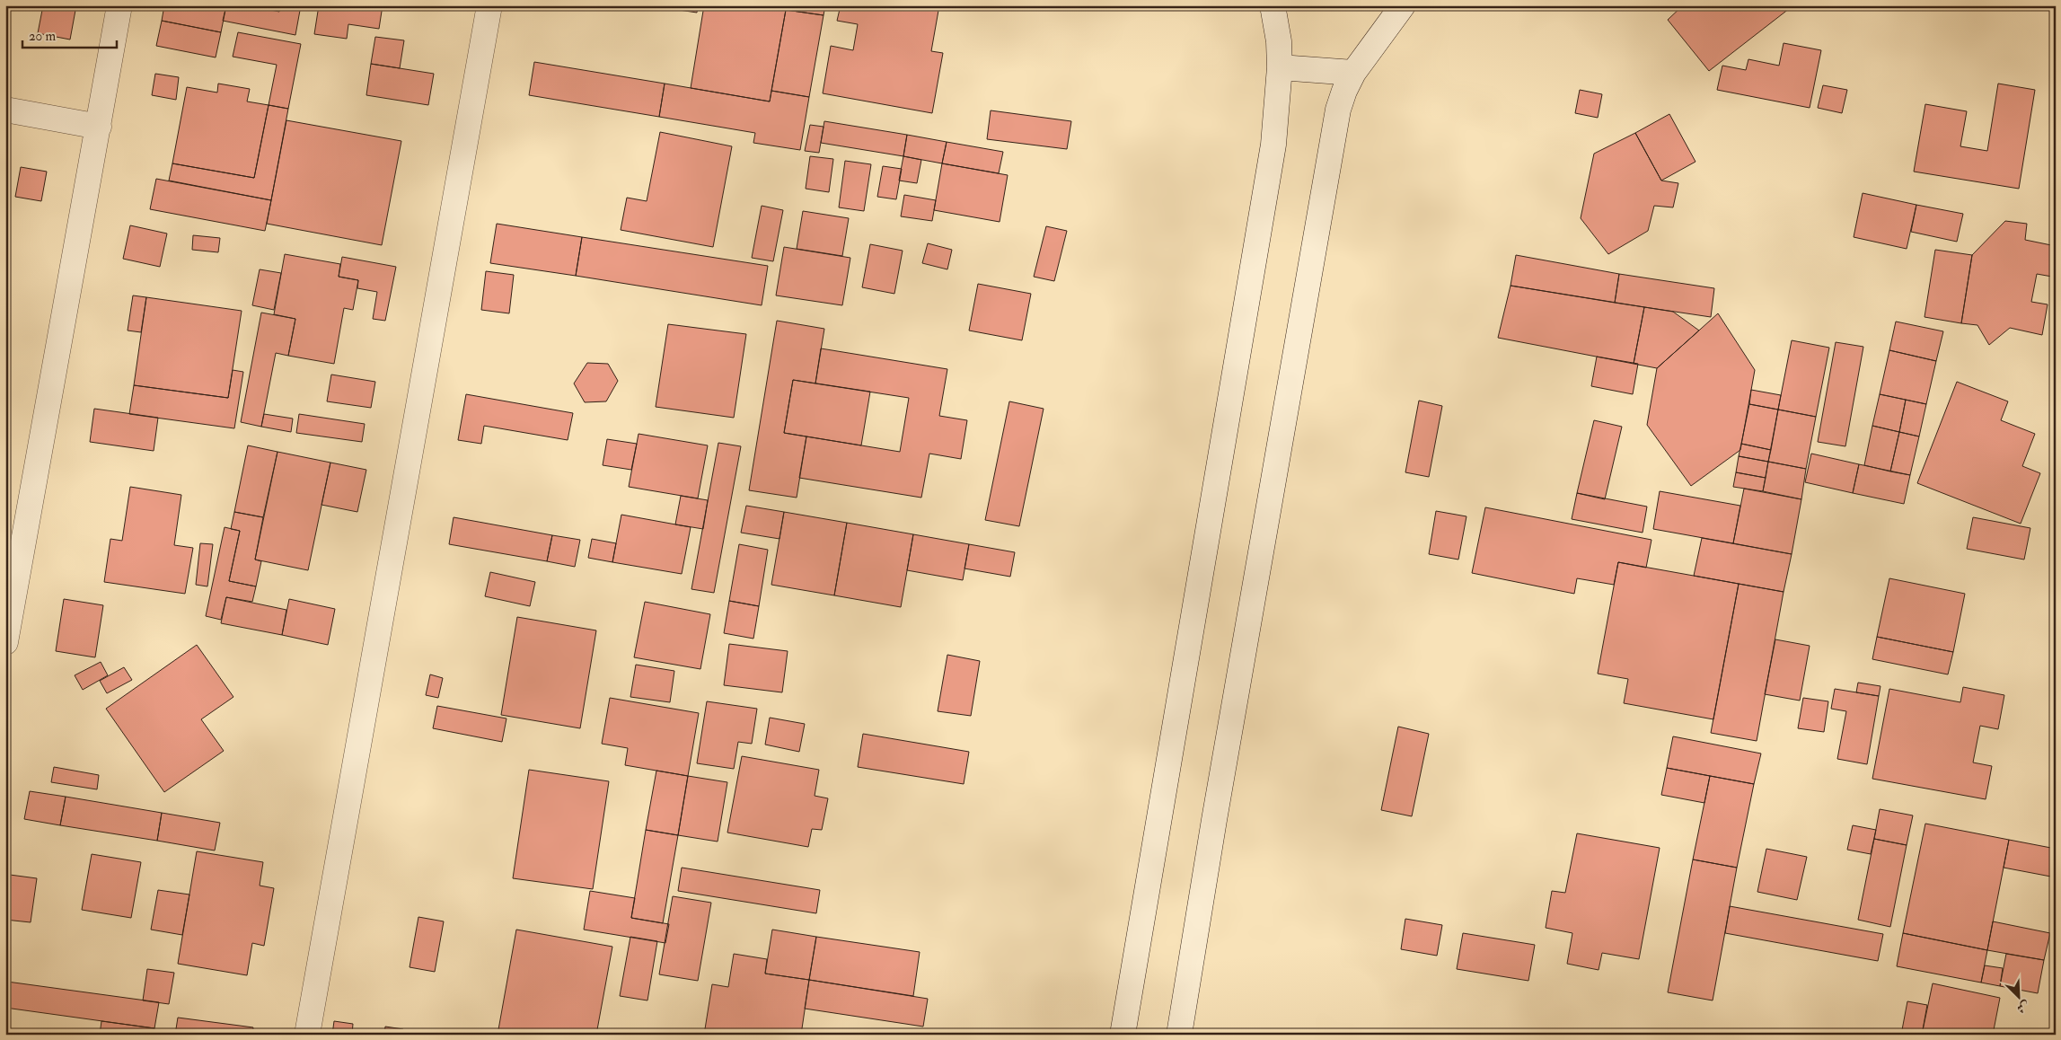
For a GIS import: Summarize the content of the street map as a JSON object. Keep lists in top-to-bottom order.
{
  "scale_bar": "20 m",
  "north": "bottom right"
}
